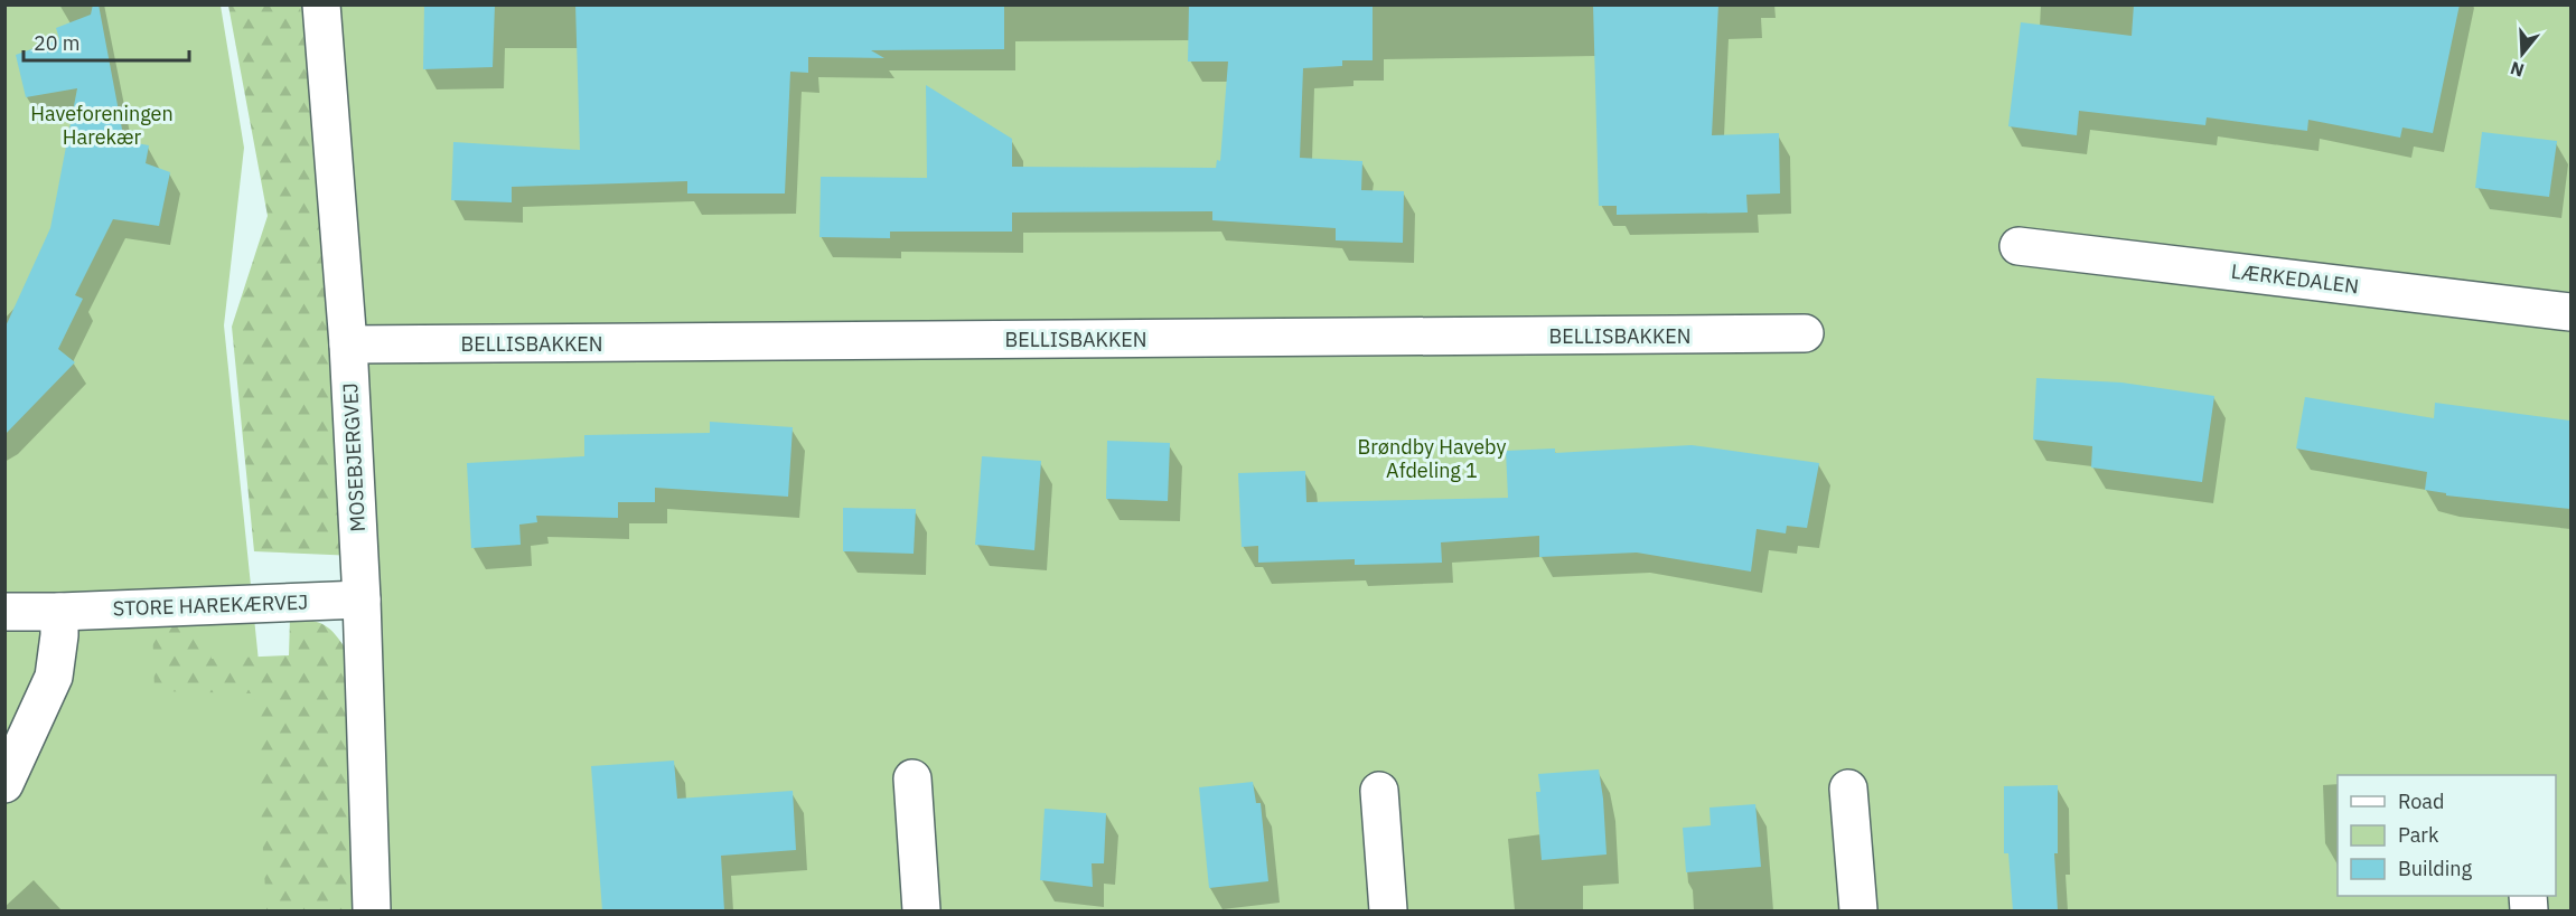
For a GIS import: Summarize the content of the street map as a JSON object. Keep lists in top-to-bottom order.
{
  "streets": {
    "street": [
      "LÆRKEDALEN",
      "BELLISBAKKEN",
      "MOSEBJERGVEJ",
      "STORE HAREKÆRVEJ"
    ]
  },
  "crossings": [
    ["BELLISBAKKEN", "MOSEBJERGVEJ"],
    ["MOSEBJERGVEJ", "STORE HAREKÆRVEJ"]
  ],
  "parks": ["Haveforeningen Harekær", "Brøndby Haveby Afdeling 1"],
  "legend": ["Road", "Park", "Building"],
  "scale_bar": "20 m",
  "north": "bottom"
}
